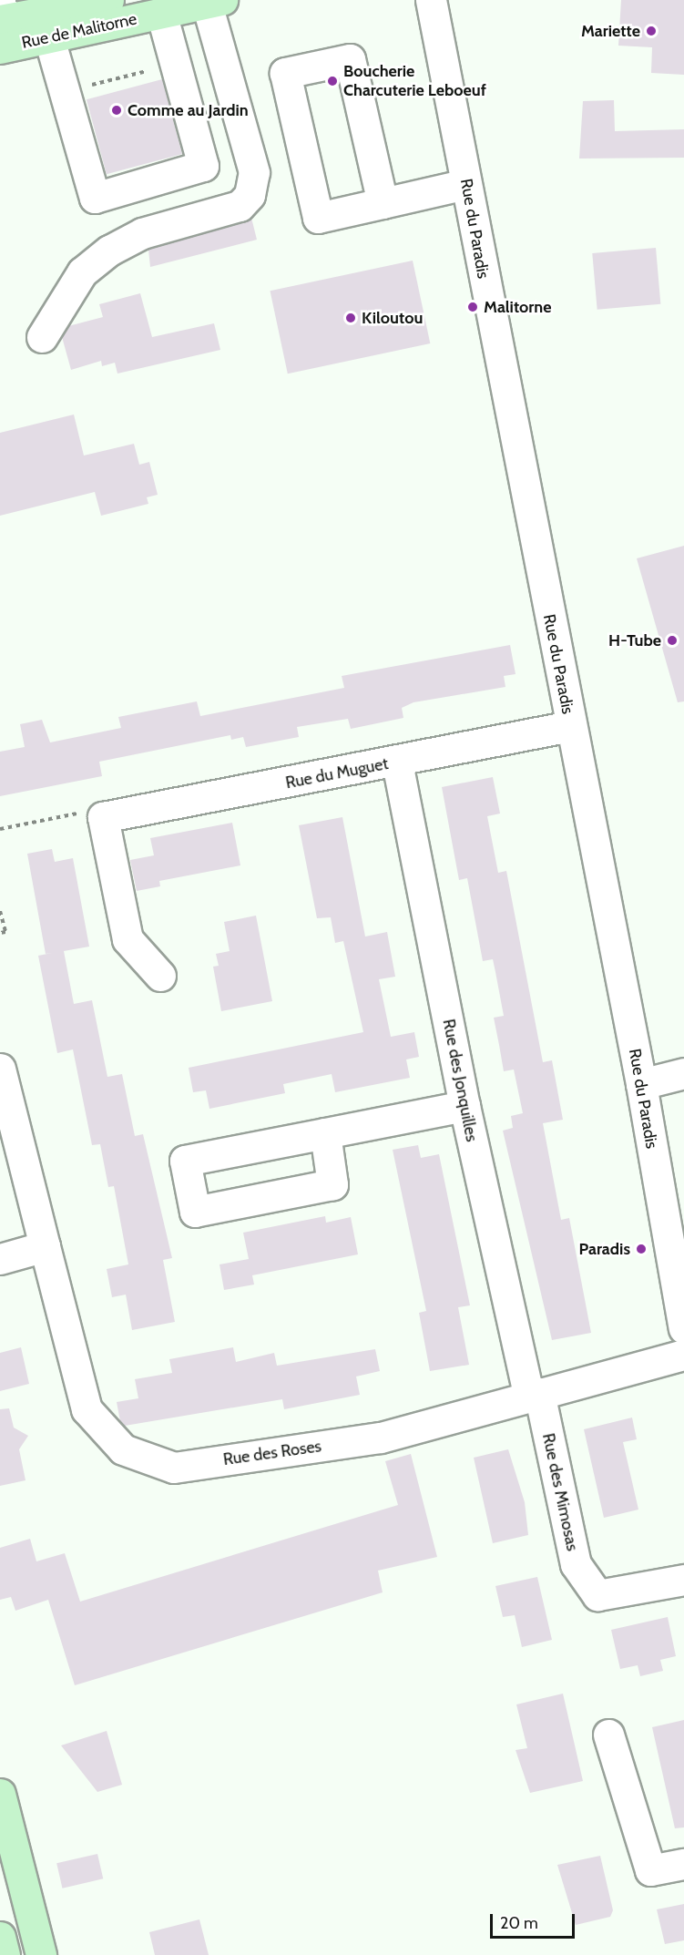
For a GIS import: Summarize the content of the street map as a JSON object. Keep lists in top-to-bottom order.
{
  "streets": {
    "main road": ["Rue de Malitorne"],
    "street": [
      "Rue du Paradis",
      "Rue du Muguet",
      "Rue des Jonquilles",
      "Rue des Roses",
      "Rue des Mimosas"
    ]
  },
  "crossings": [
    ["Rue du Paradis", "Rue du Muguet"],
    ["Rue du Muguet", "Rue des Jonquilles"],
    ["Rue des Jonquilles", "Rue des Roses"],
    ["Rue des Jonquilles", "Rue des Mimosas"],
    ["Rue des Roses", "Rue des Mimosas"]
  ],
  "places": [
    "Mariette",
    "Boucherie Charcuterie Leboeuf",
    "Comme au Jardin",
    "Malitorne",
    "Kiloutou",
    "H-Tube",
    "Paradis"
  ],
  "scale_bar": "20 m"
}
